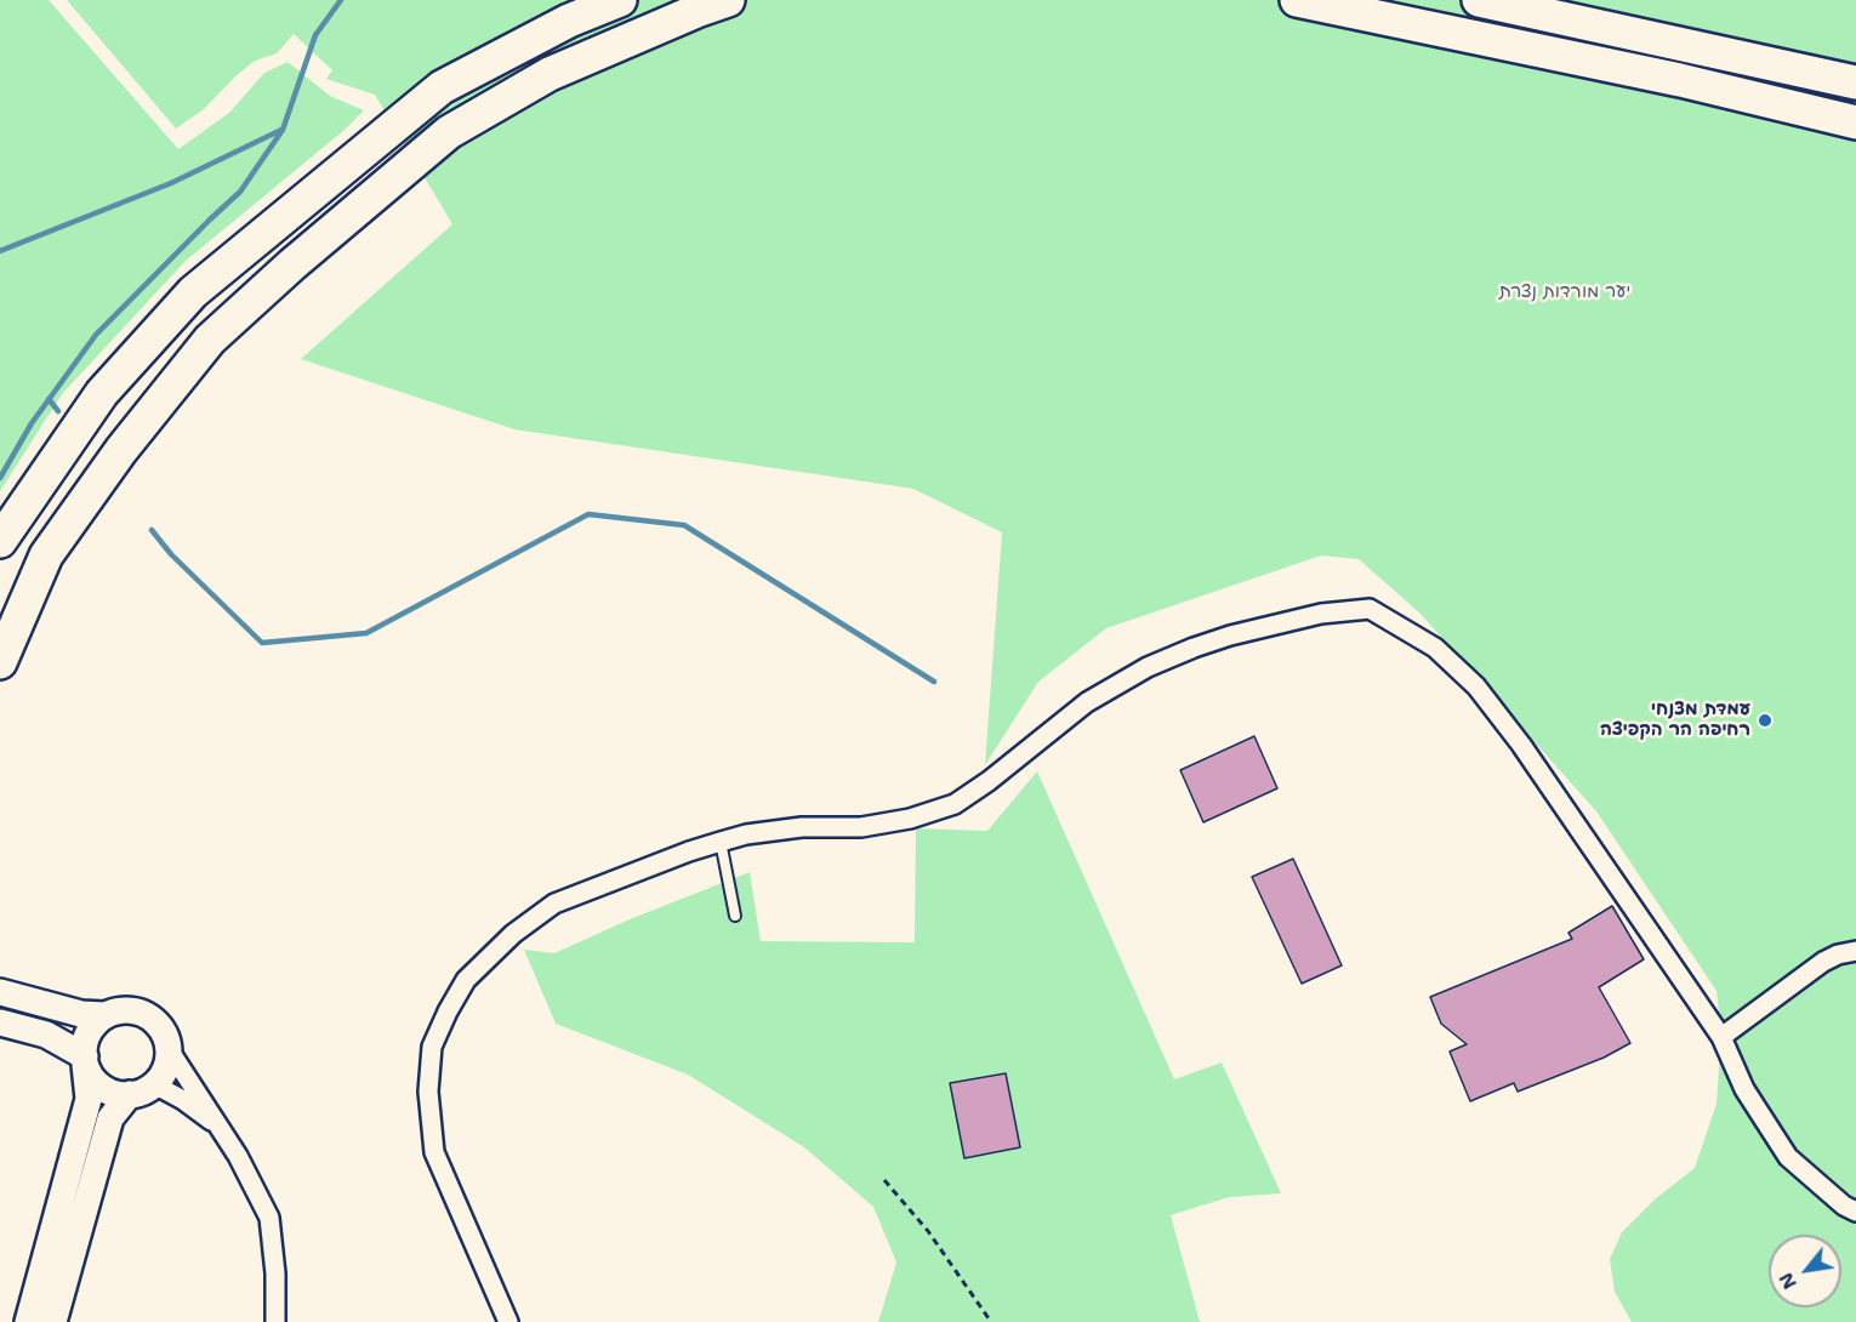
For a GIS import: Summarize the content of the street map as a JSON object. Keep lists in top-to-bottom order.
{
  "parks": ["יער מורדות נצרת"],
  "places": ["עמדת מצנחי רחיפה הר הקפיצה"],
  "north": "bottom left"
}
